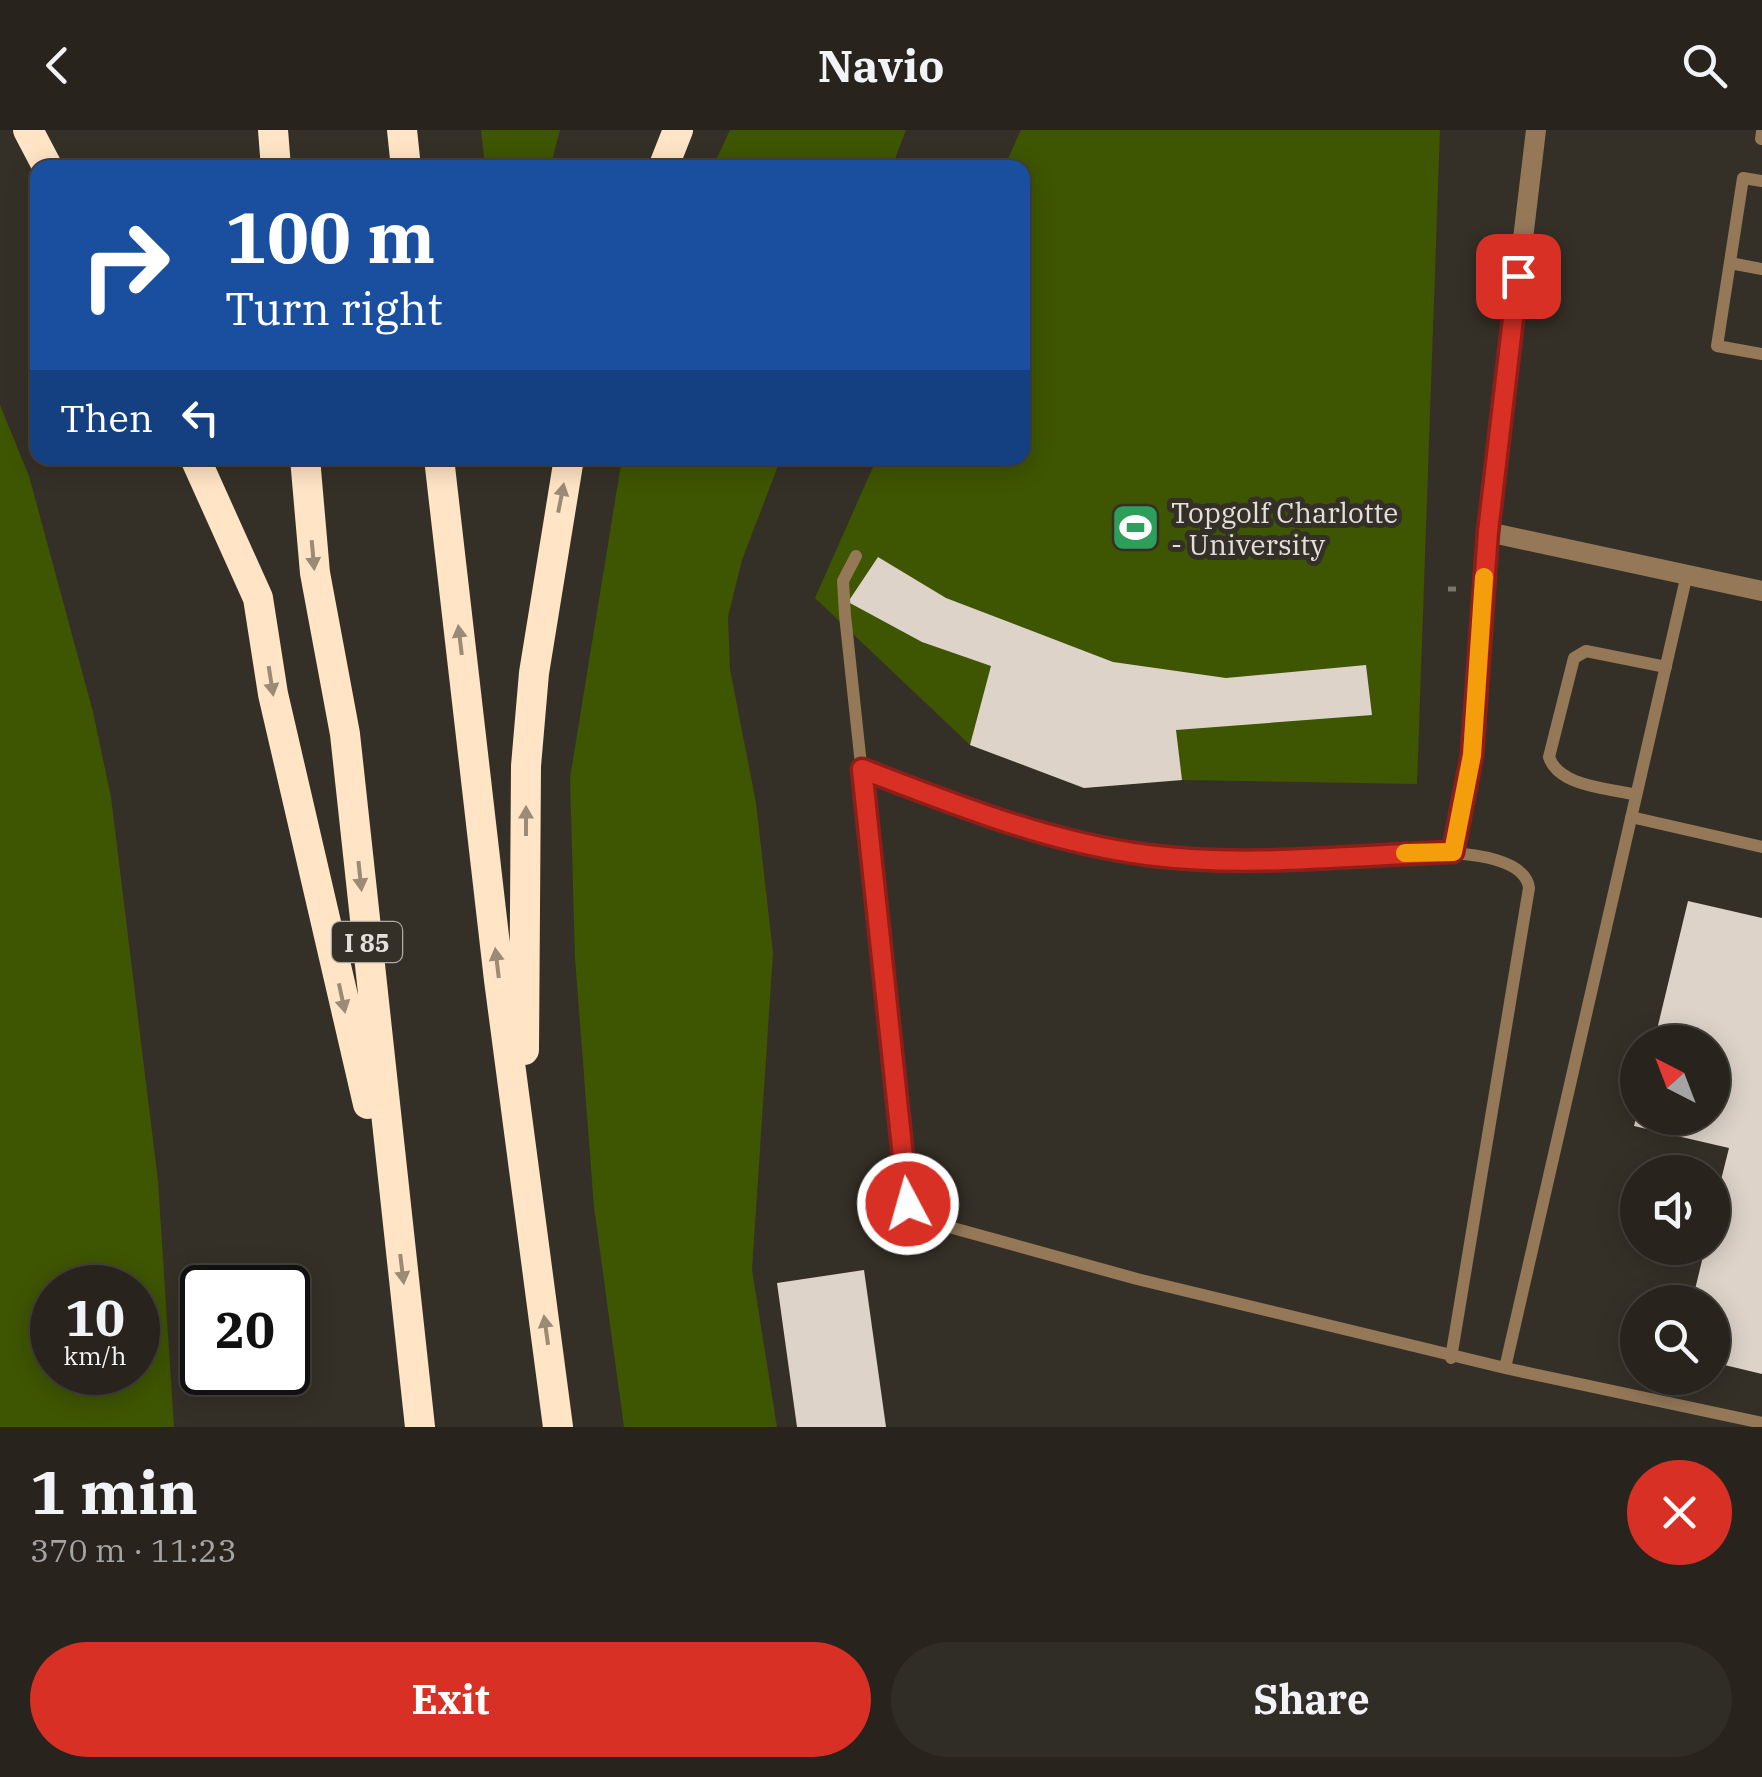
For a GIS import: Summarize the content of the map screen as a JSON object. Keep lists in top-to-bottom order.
{
  "streets": {
    "highway": ["I 85"]
  },
  "places": {
    "sports": ["Topgolf Charlotte - University"]
  },
  "north": "top left",
  "page": {
    "header": "Navio",
    "turn": ["100 m", "Turn right"],
    "then": "Then",
    "speed": "10 km/h",
    "limit": "20",
    "heading": ["1 min", "370 m · 11:23"],
    "buttons": ["Exit", "Share"]
  }
}
